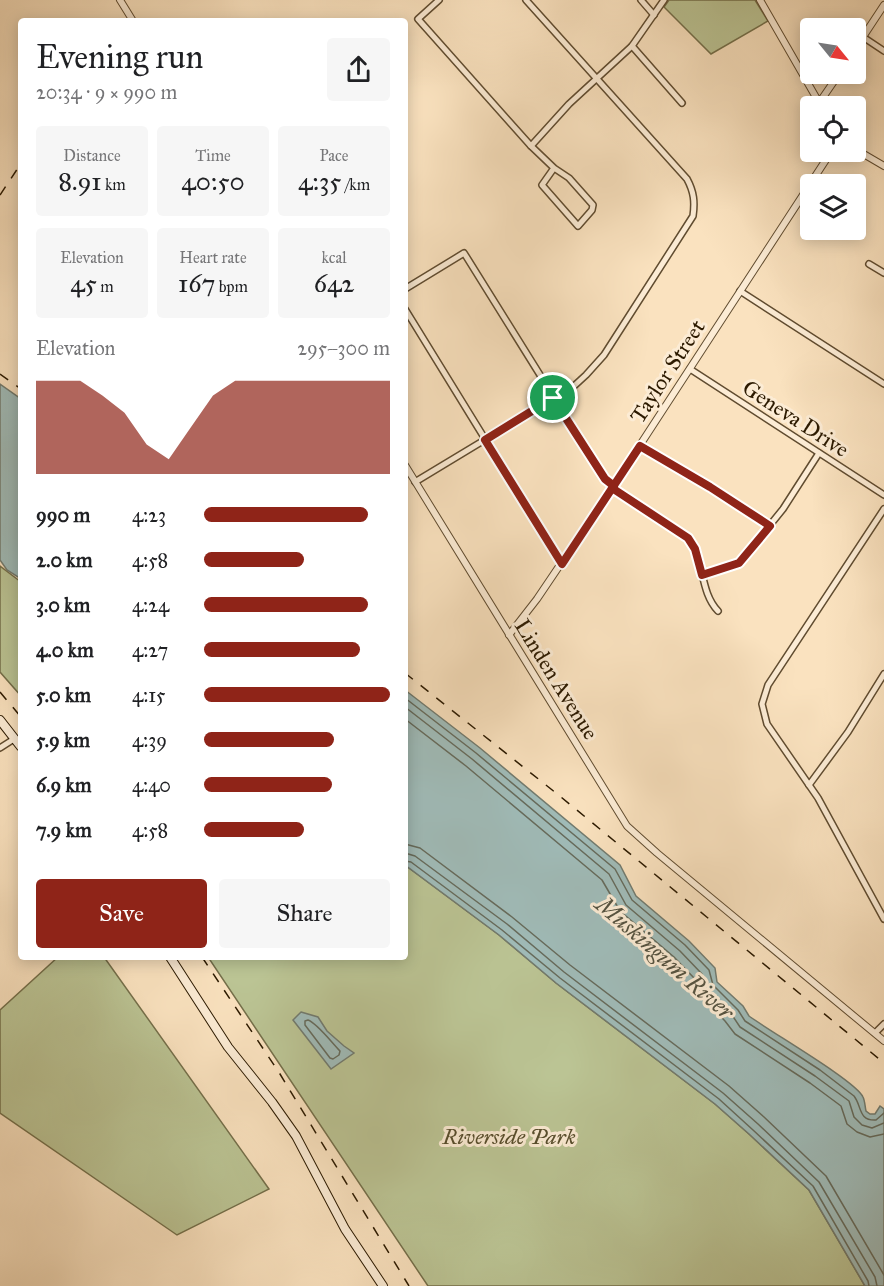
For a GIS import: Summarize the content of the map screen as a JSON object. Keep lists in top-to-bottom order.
{
  "streets": {
    "street": ["Taylor Street", "Geneva Drive", "Linden Avenue"]
  },
  "crossings": [
    ["Taylor Street", "Geneva Drive"],
    ["Taylor Street", "Linden Avenue"]
  ],
  "water": ["Muskingum River"],
  "parks": ["Riverside Park"],
  "north": "bottom right",
  "page": {
    "heading": ["Evening run", "20:34 · 9 × 990 m"],
    "stats": [
      ["Distance", "8.91 km"],
      ["Time", "40:50"],
      ["Pace", "4:35 /km"],
      ["Elevation", "45 m"],
      ["Heart rate", "167 bpm"],
      ["kcal", "642"]
    ],
    "chart": ["Elevation", "295–300 m"],
    "list": [
      {
        "name": "990 m",
        "note": "4:23"
      },
      {
        "name": "2.0 km",
        "note": "4:58"
      },
      {
        "name": "3.0 km",
        "note": "4:24"
      },
      {
        "name": "4.0 km",
        "note": "4:27"
      },
      {
        "name": "5.0 km",
        "note": "4:15"
      },
      {
        "name": "5.9 km",
        "note": "4:39"
      },
      {
        "name": "6.9 km",
        "note": "4:40"
      },
      {
        "name": "7.9 km",
        "note": "4:58"
      }
    ],
    "buttons": ["Save", "Share"]
  }
}
